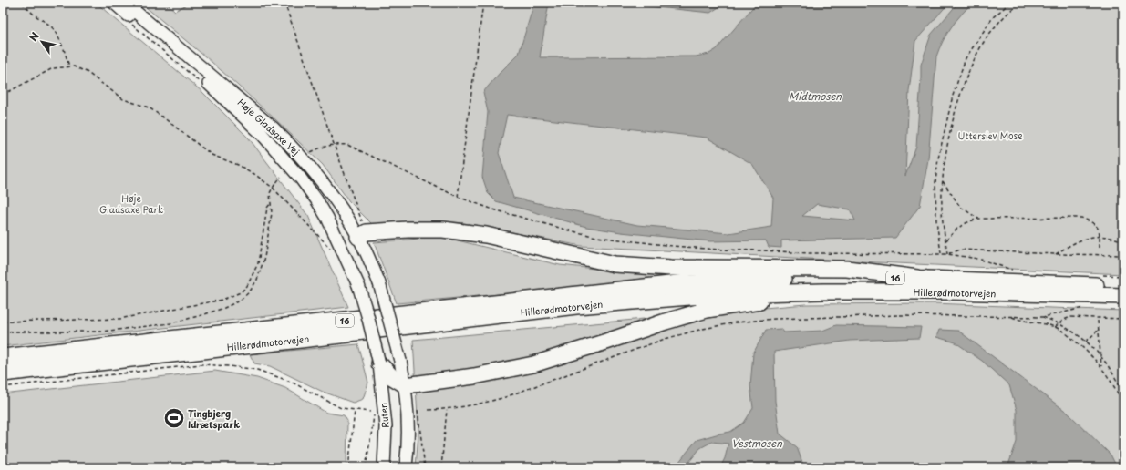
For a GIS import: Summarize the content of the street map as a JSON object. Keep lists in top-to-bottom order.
{
  "streets": {
    "highway": ["16", "Hillerødmotorvejen"],
    "street": ["Høje Gladsaxe Vej", "Ruten"]
  },
  "crossings": [
    ["Høje Gladsaxe Vej", "Ruten"]
  ],
  "water": ["Midtmosen", "Vestmosen"],
  "parks": ["Utterslev Mose", "Høje Gladsaxe Park"],
  "places": {
    "sports": ["Tingbjerg Idrætspark"]
  },
  "north": "top left"
}
